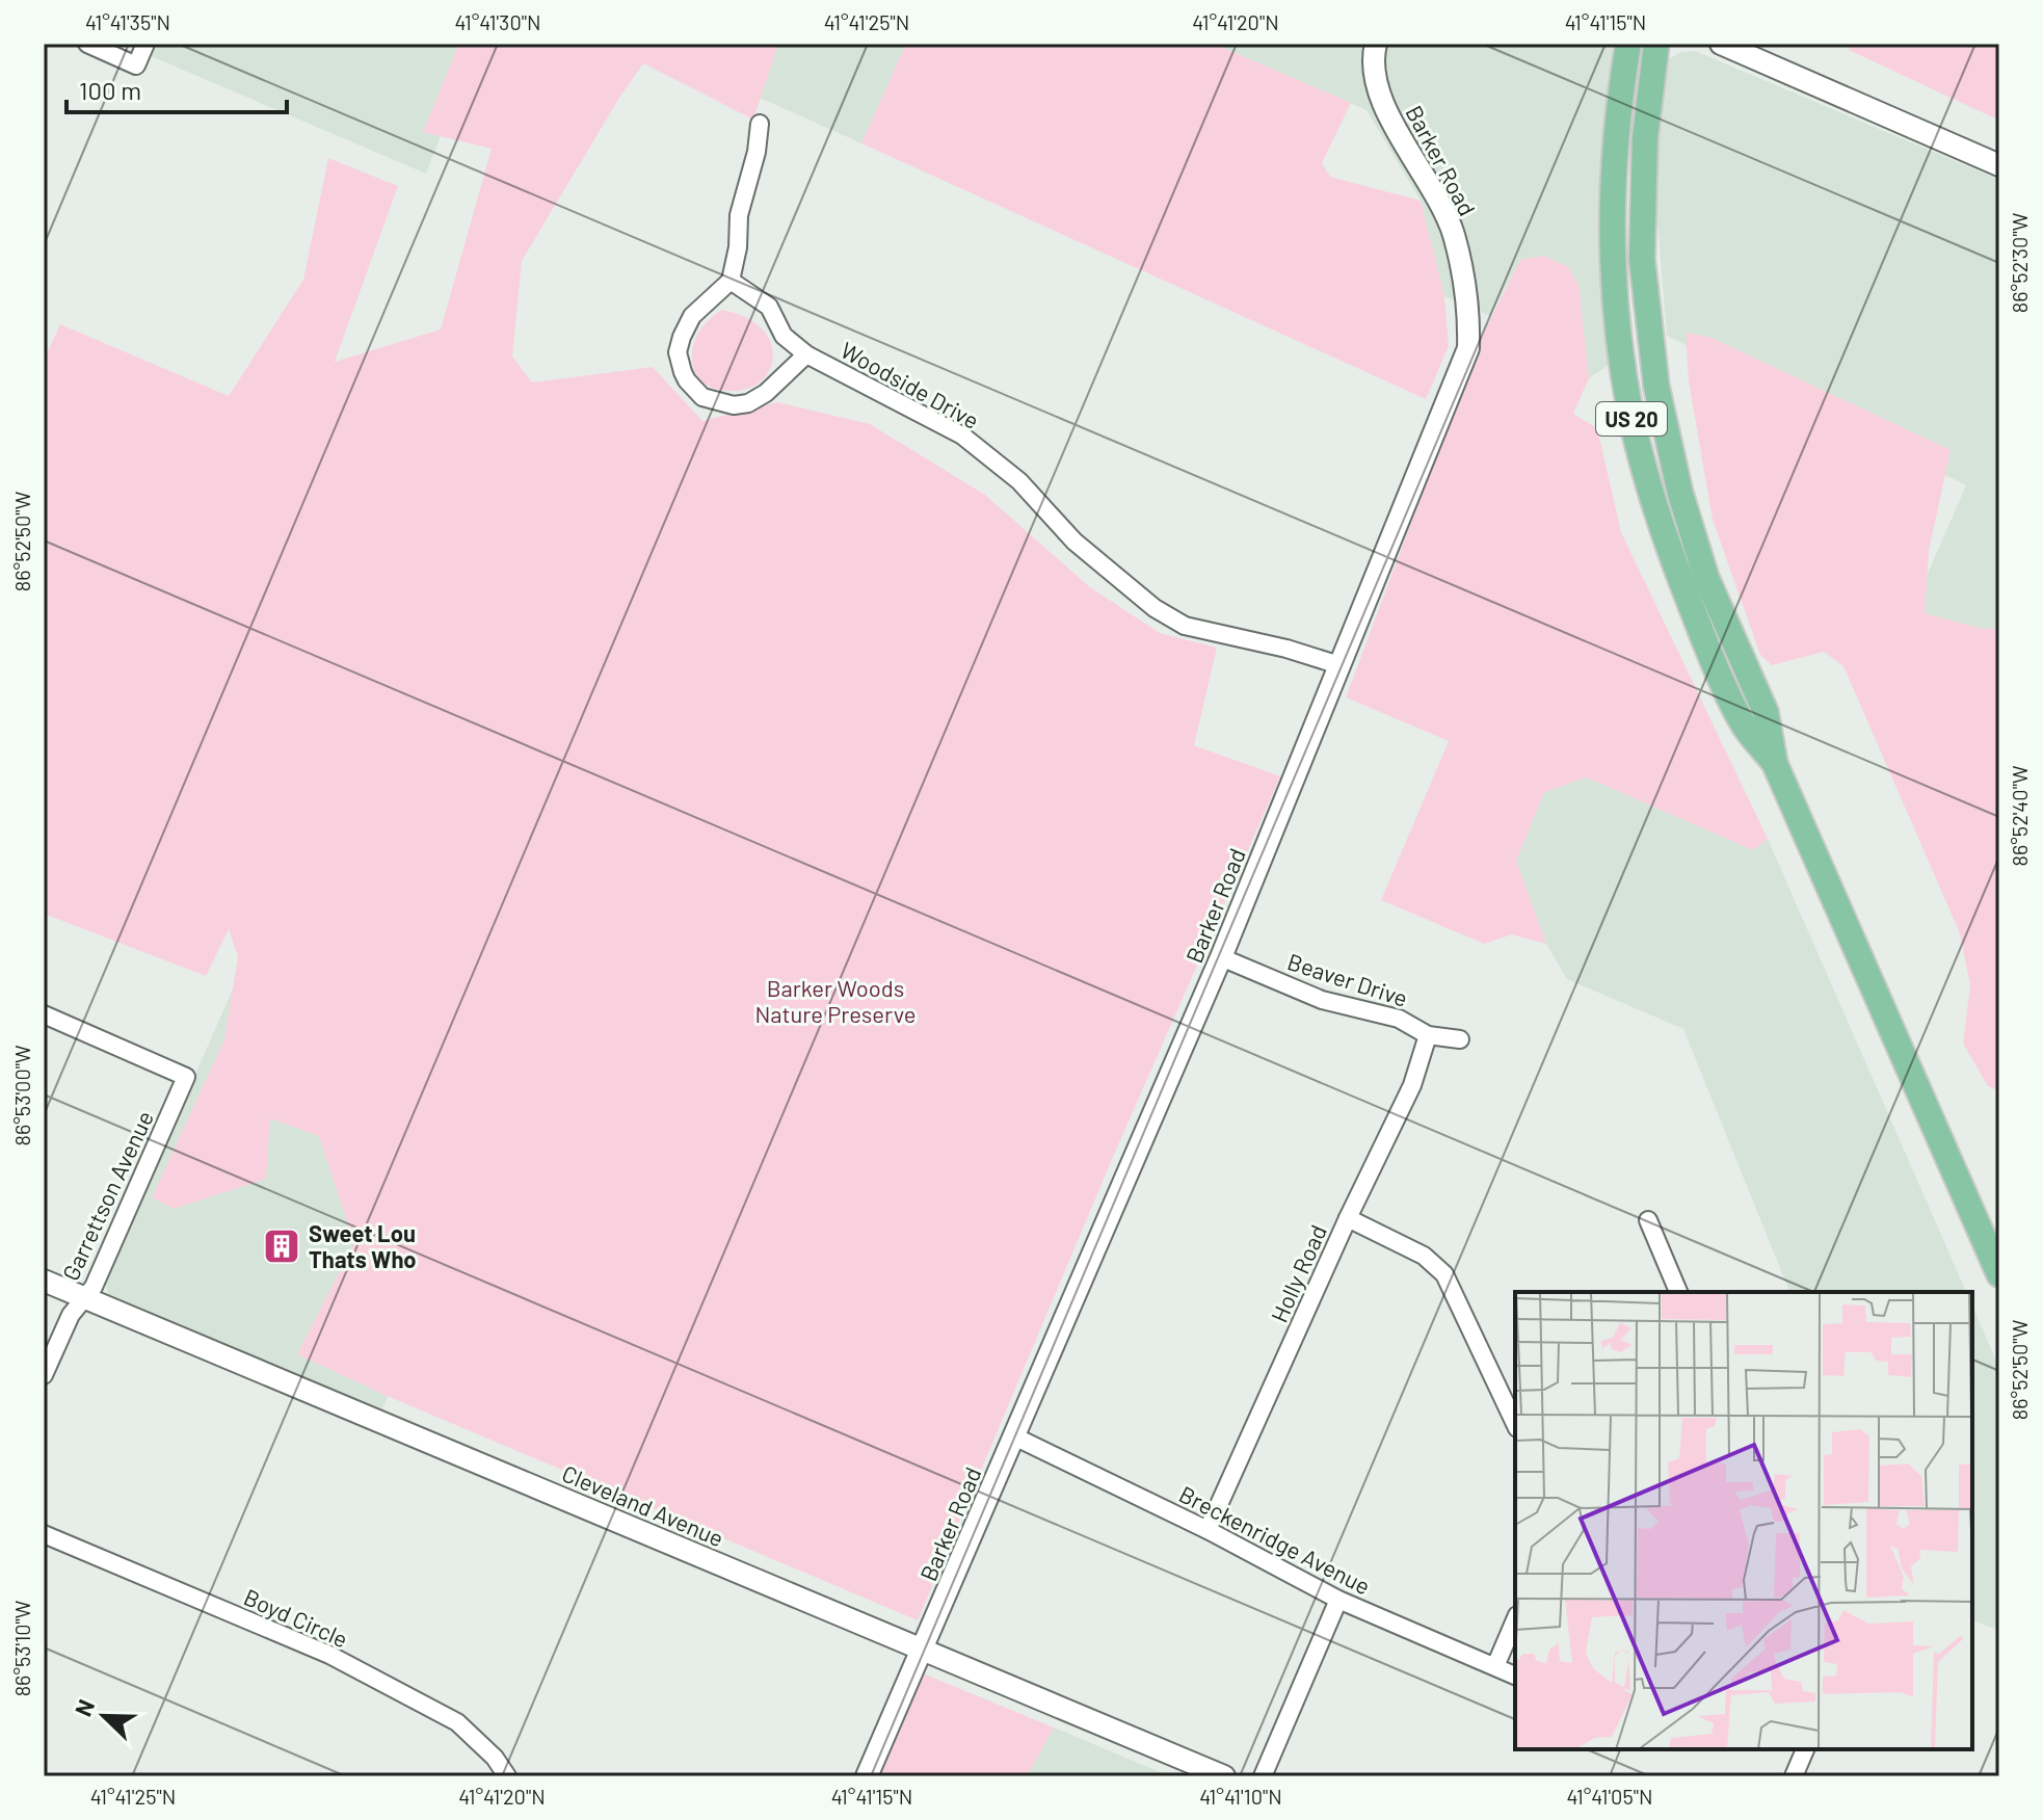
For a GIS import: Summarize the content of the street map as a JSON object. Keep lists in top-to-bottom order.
{
  "streets": {
    "main road": ["US 20"],
    "street": [
      "Barker Road",
      "Woodside Drive",
      "Beaver Drive",
      "Garrettson Avenue",
      "Holly Road",
      "Cleveland Avenue",
      "Breckenridge Avenue",
      "Boyd Circle"
    ]
  },
  "crossings": [
    ["Barker Road", "Woodside Drive"],
    ["Barker Road", "Beaver Drive"],
    ["Barker Road", "Cleveland Avenue"],
    ["Barker Road", "Breckenridge Avenue"],
    ["Beaver Drive", "Holly Road"],
    ["Garrettson Avenue", "Cleveland Avenue"],
    ["Holly Road", "Breckenridge Avenue"]
  ],
  "parks": ["Barker Woods Nature Preserve"],
  "places": {
    "building": ["Sweet Lou Thats Who"]
  },
  "scale_bar": "100 m",
  "north": "top left",
  "coordinates": [
    "41°41'35\"N",
    "41°41'30\"N",
    "41°41'25\"N",
    "41°41'20\"N",
    "41°41'15\"N",
    "86°52'30\"W",
    "86°52'50\"W",
    "86°52'40\"W",
    "86°53'00\"W",
    "86°53'10\"W",
    "41°41'10\"N",
    "41°41'05\"N"
  ]
}
